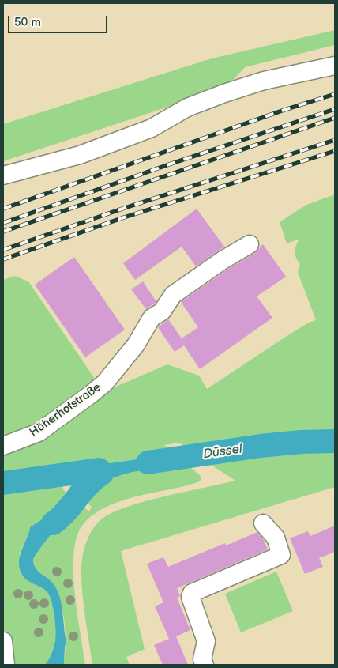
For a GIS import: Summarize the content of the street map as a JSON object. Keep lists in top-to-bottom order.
{
  "streets": {
    "street": ["Höherhofstraße"]
  },
  "water": ["Düssel"],
  "scale_bar": "50 m"
}
